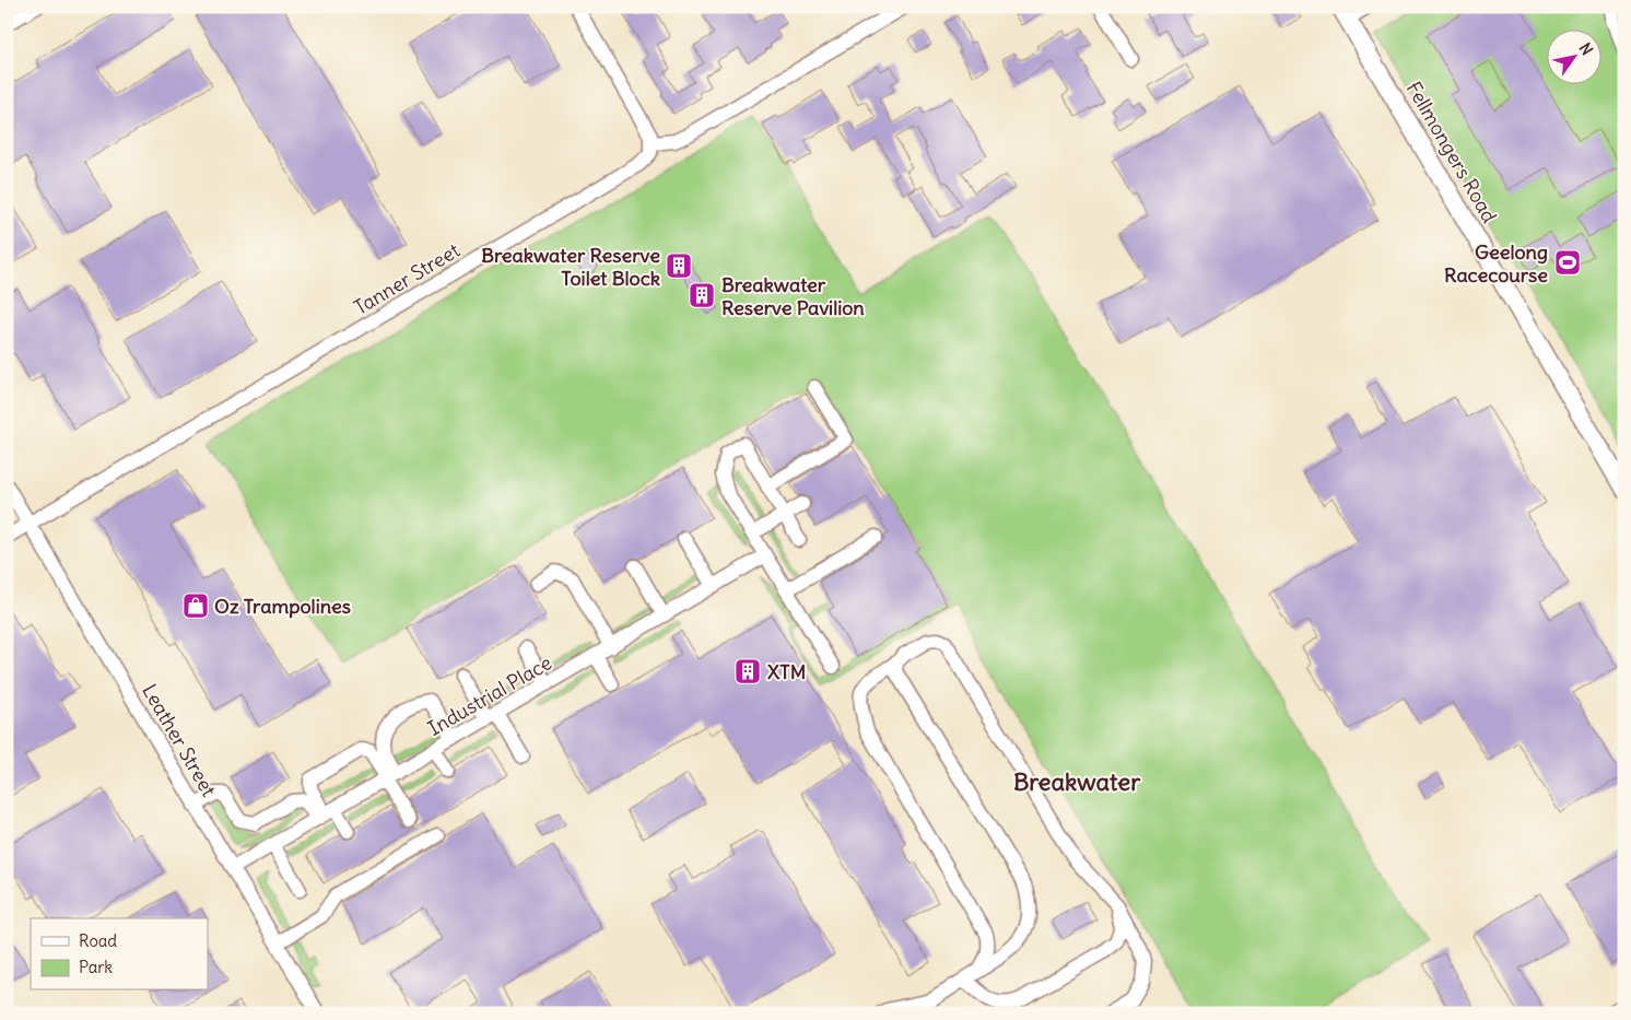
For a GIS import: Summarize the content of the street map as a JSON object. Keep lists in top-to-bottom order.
{
  "streets": {
    "main road": ["Fellmongers Road"],
    "street": ["Tanner Street", "Industrial Place", "Leather Street"]
  },
  "crossings": [
    ["Tanner Street", "Leather Street"],
    ["Industrial Place", "Leather Street"]
  ],
  "districts": ["Breakwater"],
  "places": {
    "sports": ["Geelong Racecourse"],
    "building": ["Breakwater Reserve Toilet Block", "Breakwater Reserve Pavilion", "XTM"],
    "shop": ["Oz Trampolines"]
  },
  "legend": ["Road", "Park"],
  "north": "top right"
}
